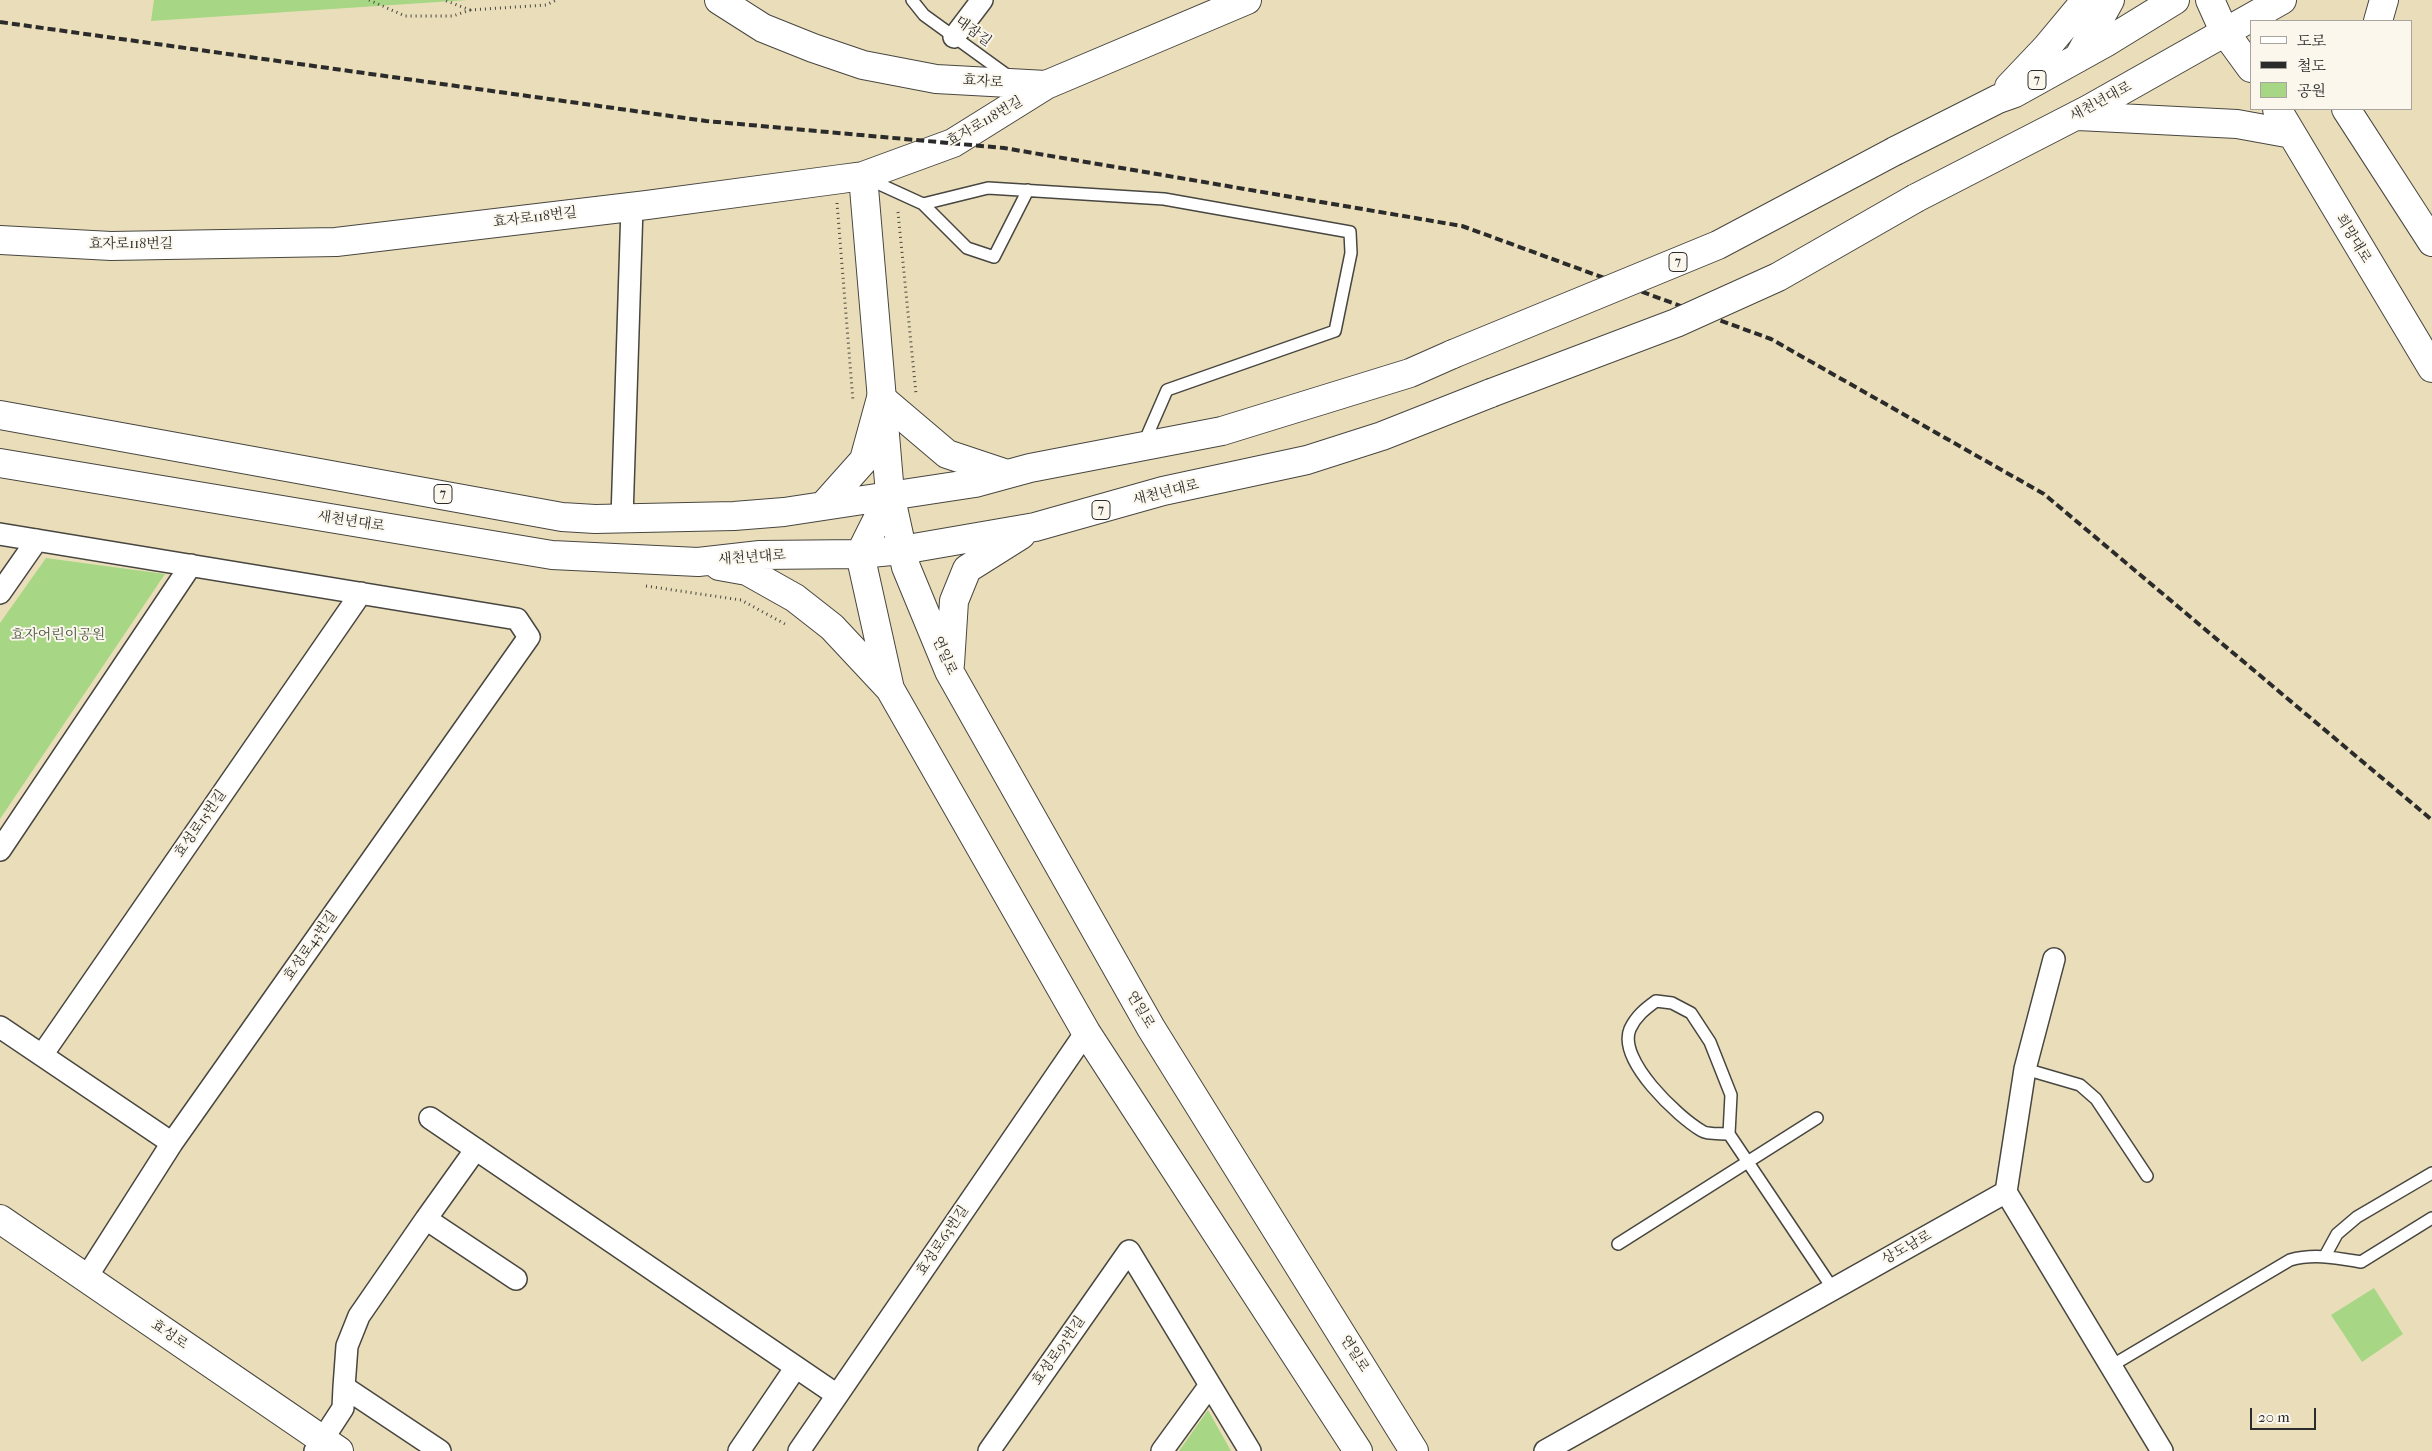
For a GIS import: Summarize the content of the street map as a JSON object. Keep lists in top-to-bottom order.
{
  "streets": {
    "main road": [
      "7",
      "효자로",
      "새천년대로",
      "효자로118번길",
      "희망대로",
      "연일로",
      "효성로"
    ],
    "street": [
      "효성로15번길",
      "효성로43번길",
      "효성로63번길",
      "상도남로",
      "효성로93번길"
    ],
    "lane": ["대잠길"]
  },
  "crossings": [
    ["대잠길", "효자로"],
    ["대잠길", "효자로118번길"],
    ["7", "연일로"],
    ["효자로", "효자로118번길"],
    ["새천년대로", "연일로"],
    ["효자로118번길", "연일로"],
    ["효성로15번길", "효성로43번길"],
    ["효성로43번길", "효성로"]
  ],
  "parks": ["효자어린이공원"],
  "legend": ["도로", "철도", "공원"],
  "scale_bar": "20 m"
}
